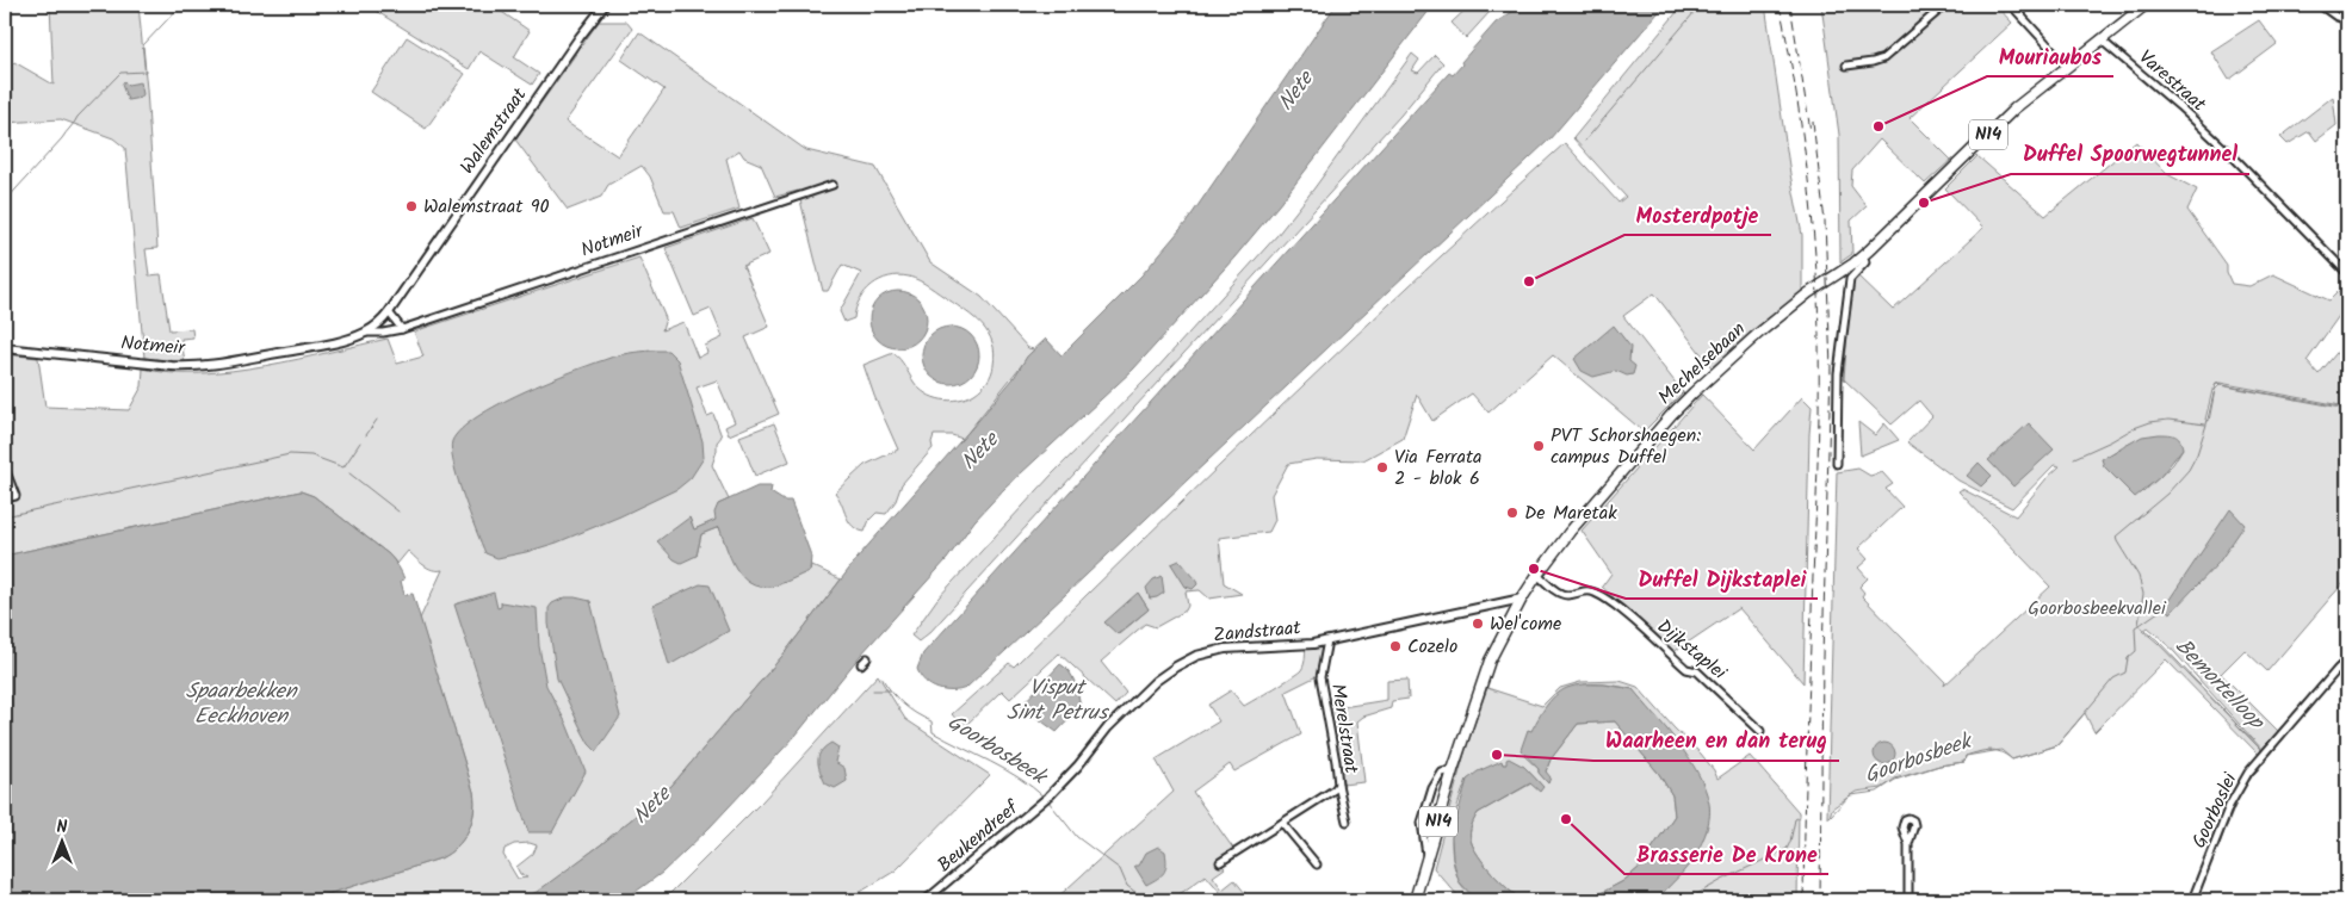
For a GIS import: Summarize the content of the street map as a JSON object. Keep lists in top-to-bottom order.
{
  "streets": {
    "main road": ["N14", "Mechelsebaan"],
    "street": [
      "Varestraat",
      "Walemstraat",
      "Notmeir",
      "Zandstraat",
      "Dijkstaplei",
      "Merelstraat",
      "Goorboslei",
      "Beukendreef"
    ]
  },
  "crossings": [
    ["Varestraat", "N14"],
    ["Walemstraat", "Notmeir"],
    ["N14", "Mechelsebaan"],
    ["Mechelsebaan", "Zandstraat"],
    ["Mechelsebaan", "Dijkstaplei"],
    ["Zandstraat", "Merelstraat"],
    ["Zandstraat", "Beukendreef"]
  ],
  "water": [
    "Nete",
    "Bemortelloop",
    "Visput Sint Petrus",
    "Spaarbekken Eeckhoven",
    "Goorbosbeek"
  ],
  "parks": ["Goorbosbeekvallei"],
  "places": [
    "Mouriaubos",
    "Duffel Spoorwegtunnel",
    "Walemstraat 90",
    "Mosterdpotje",
    "PVT Schorshaegen: campus Duffel",
    "Via Ferrata 2 - blok 6",
    "De Maretak",
    "Duffel Dijkstaplei",
    "Wel'come",
    "Cozelo",
    "Waarheen en dan terug",
    "Brasserie De Krone"
  ],
  "north": "top"
}
